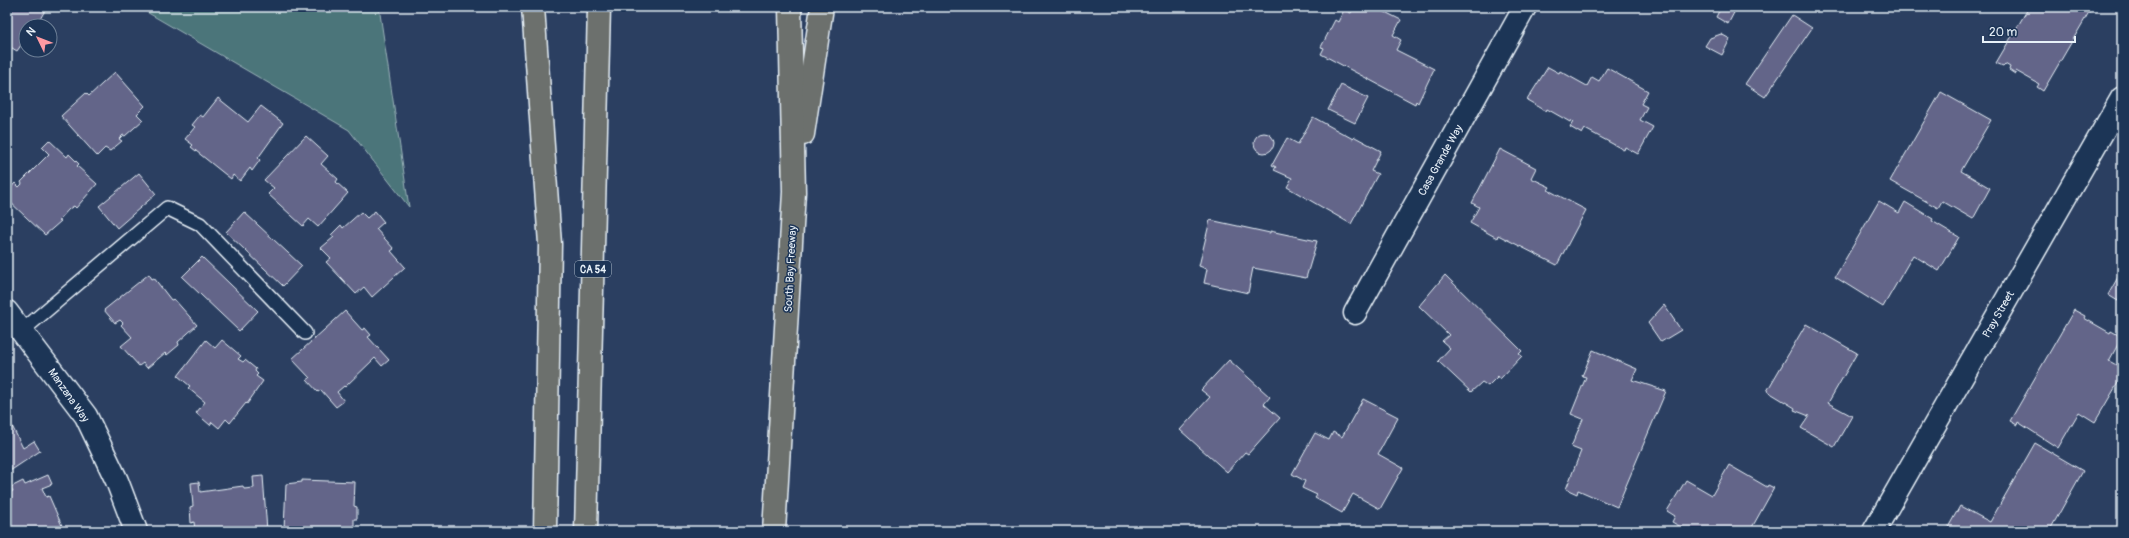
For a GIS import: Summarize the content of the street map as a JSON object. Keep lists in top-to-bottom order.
{
  "streets": {
    "highway": ["CA 54", "South Bay Freeway"],
    "street": ["Casa Grande Way", "Pray Street", "Manzana Way"]
  },
  "scale_bar": "20 m",
  "north": "top left"
}
